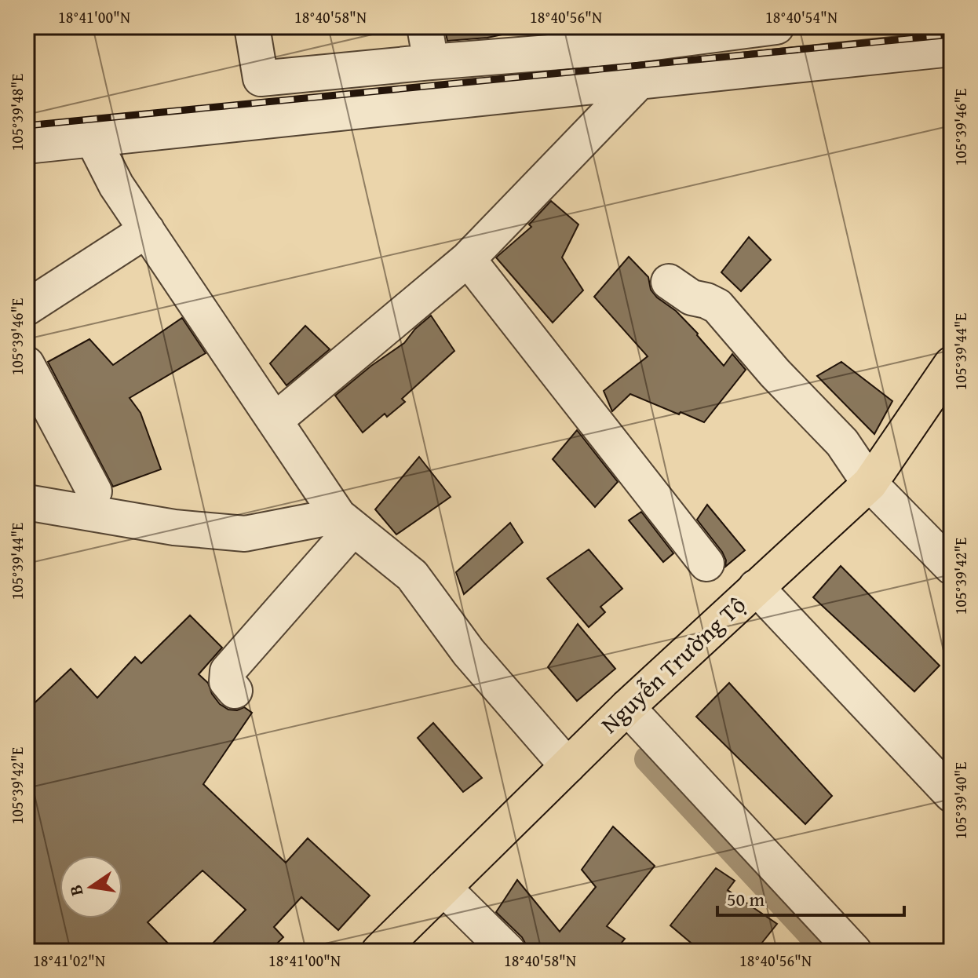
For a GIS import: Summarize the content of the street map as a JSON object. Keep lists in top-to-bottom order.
{
  "streets": {
    "main road": ["Nguyễn Trường Tộ"]
  },
  "scale_bar": "50 m",
  "north": "left",
  "coordinates": [
    "18°41'00\"N",
    "18°40'58\"N",
    "18°40'56\"N",
    "18°40'54\"N",
    "105°39'48\"E",
    "105°39'46\"E",
    "105°39'44\"E",
    "105°39'42\"E",
    "105°39'40\"E",
    "18°41'02\"N"
  ]
}
